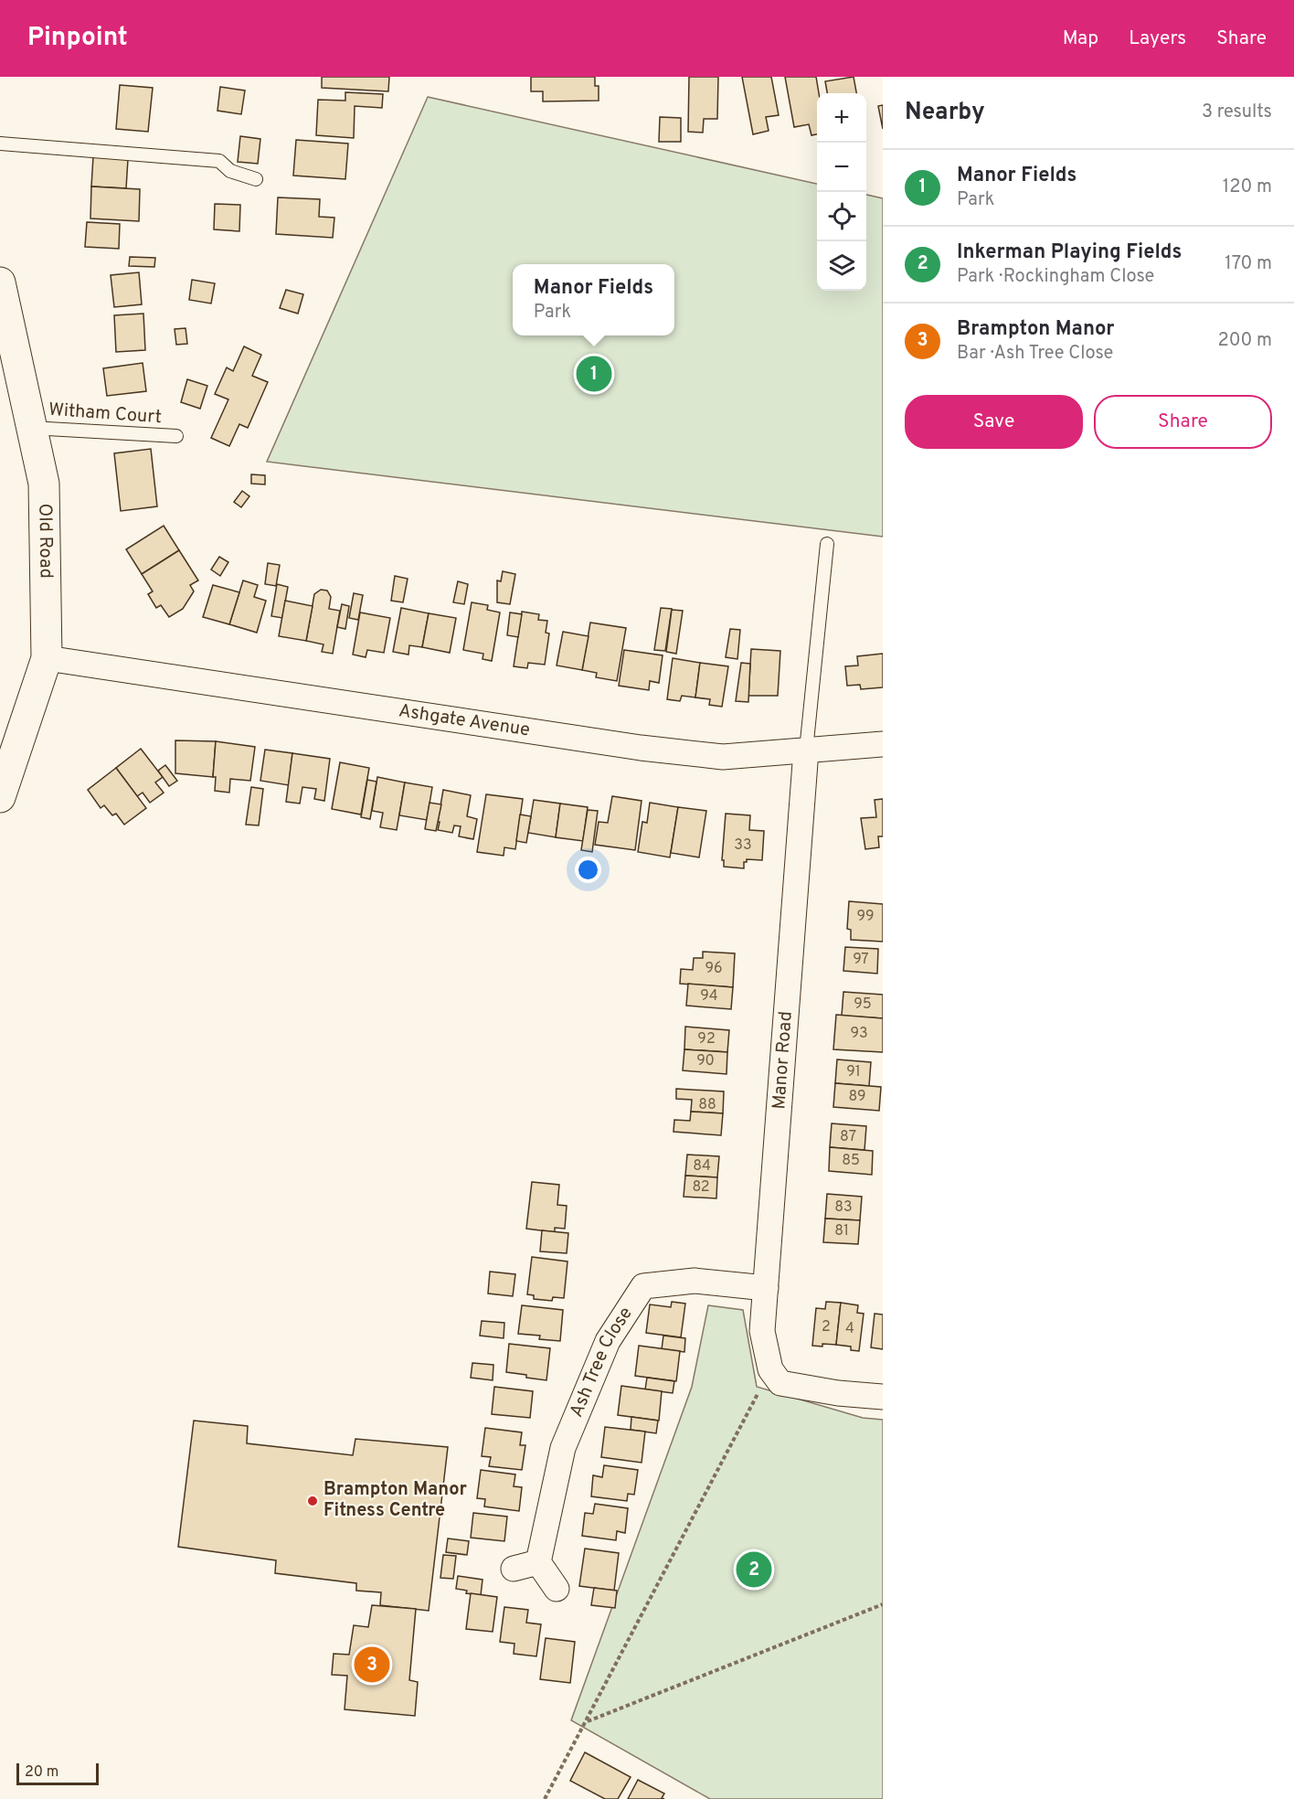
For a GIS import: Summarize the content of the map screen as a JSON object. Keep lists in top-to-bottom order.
{
  "streets": {
    "street": [
      "Old Road",
      "Ashgate Avenue",
      "Manor Road",
      "Ash Tree Close"
    ],
    "lane": ["Witham Court"]
  },
  "crossings": [
    ["Witham Court", "Old Road"],
    ["Old Road", "Ashgate Avenue"],
    ["Ashgate Avenue", "Manor Road"],
    ["Manor Road", "Ash Tree Close"]
  ],
  "places": ["Brampton Manor Fitness Centre"],
  "house_numbers": [
    "33",
    "99",
    "97",
    "96",
    "94",
    "95",
    "93",
    "92",
    "90",
    "91",
    "89",
    "88",
    "87",
    "85",
    "84",
    "82",
    "83",
    "81",
    "2",
    "4"
  ],
  "scale_bar": "20 m",
  "page": {
    "header": "Pinpoint",
    "nav": ["Map", "Layers", "Share"],
    "heading": ["Nearby", "3 results"],
    "map_buttons": ["+", "−"],
    "list": [
      {
        "mark": "1",
        "name": "Manor Fields",
        "note": "Park",
        "value": "120 m"
      },
      {
        "mark": "2",
        "name": "Inkerman Playing Fields",
        "note": "Park · Rockingham Close",
        "value": "170 m"
      },
      {
        "mark": "3",
        "name": "Brampton Manor",
        "note": "Bar · Ash Tree Close",
        "value": "200 m"
      }
    ],
    "popup": ["Manor Fields", "Park"],
    "pins": ["1", "2", "3"],
    "buttons": ["Save", "Share"],
    "scale": "20 m"
  }
}
